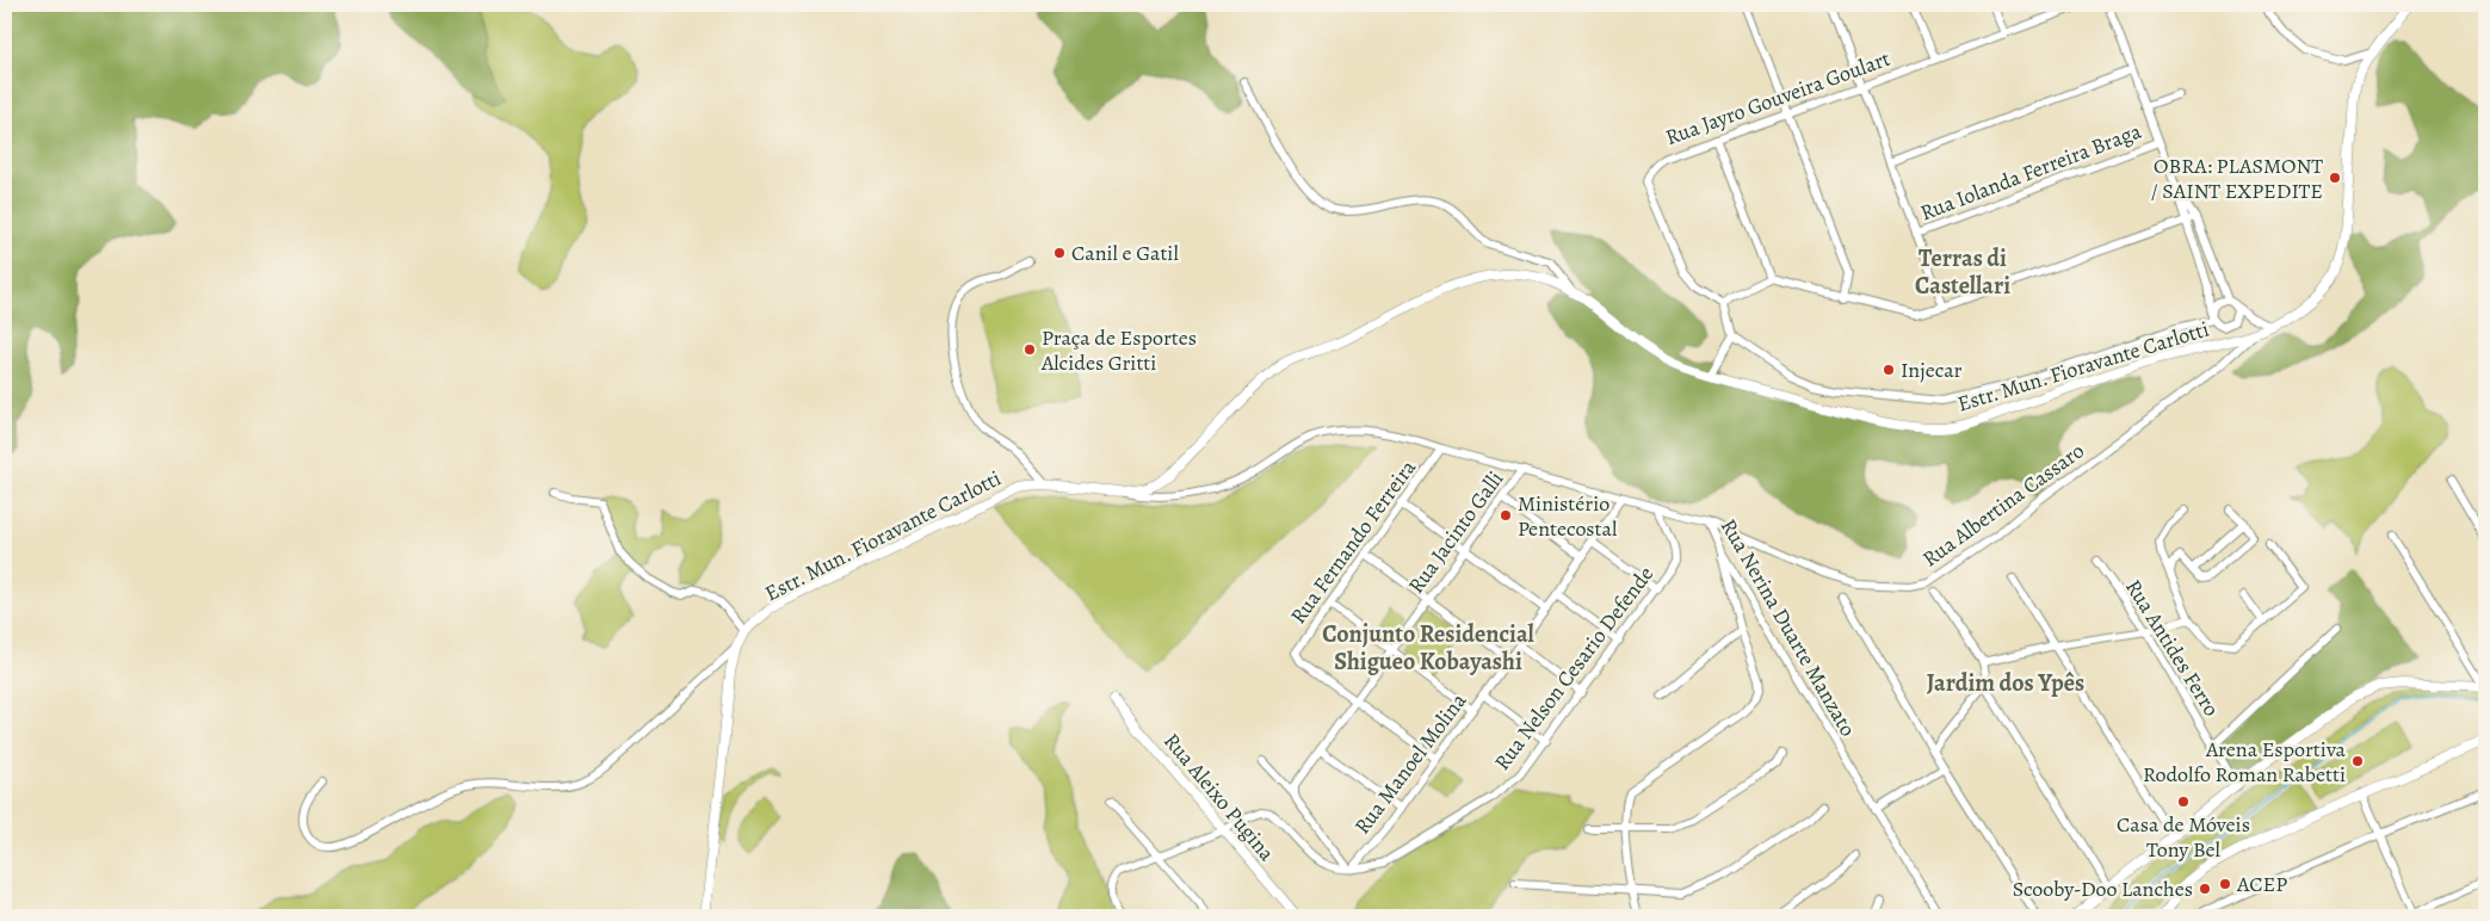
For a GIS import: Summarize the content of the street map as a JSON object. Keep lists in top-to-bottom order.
{
  "streets": {
    "street": [
      "Rua Jayro Gouveira Goulart",
      "Rua Iolanda Ferreira Braga",
      "Estr. Mun. Fioravante Carlotti",
      "Rua Albertina Cassaro",
      "Rua Jacinto Galli",
      "Rua Fernando Ferreira",
      "Rua Nerina Duarte Manzato",
      "Rua Antides Ferro",
      "Rua Nelson Cesario Defende",
      "Rua Manoel Molina",
      "Rua Aleixo Pugina"
    ]
  },
  "crossings": [
    ["Estr. Mun. Fioravante Carlotti", "Rua Albertina Cassaro"],
    ["Estr. Mun. Fioravante Carlotti", "Rua Nerina Duarte Manzato"],
    ["Rua Albertina Cassaro", "Rua Nerina Duarte Manzato"],
    ["Rua Jacinto Galli", "Rua Fernando Ferreira"],
    ["Rua Jacinto Galli", "Rua Nerina Duarte Manzato"],
    ["Rua Fernando Ferreira", "Rua Nerina Duarte Manzato"],
    ["Rua Nerina Duarte Manzato", "Rua Nelson Cesario Defende"],
    ["Rua Nerina Duarte Manzato", "Rua Manoel Molina"],
    ["Rua Nelson Cesario Defende", "Rua Manoel Molina"]
  ],
  "districts": ["Terras di Castellari", "Conjunto Residencial Shigueo Kobayashi", "Jardim dos Ypês"],
  "places": [
    "OBRA: PLASMONT / SAINT EXPEDITE",
    "Canil e Gatil",
    "Praça de Esportes Alcides Gritti",
    "Injecar",
    "Ministério Pentecostal",
    "Arena Esportiva Rodolfo Roman Rabetti",
    "Casa de Móveis Tony Bel",
    "ACEP",
    "Scooby-Doo Lanches"
  ]
}
